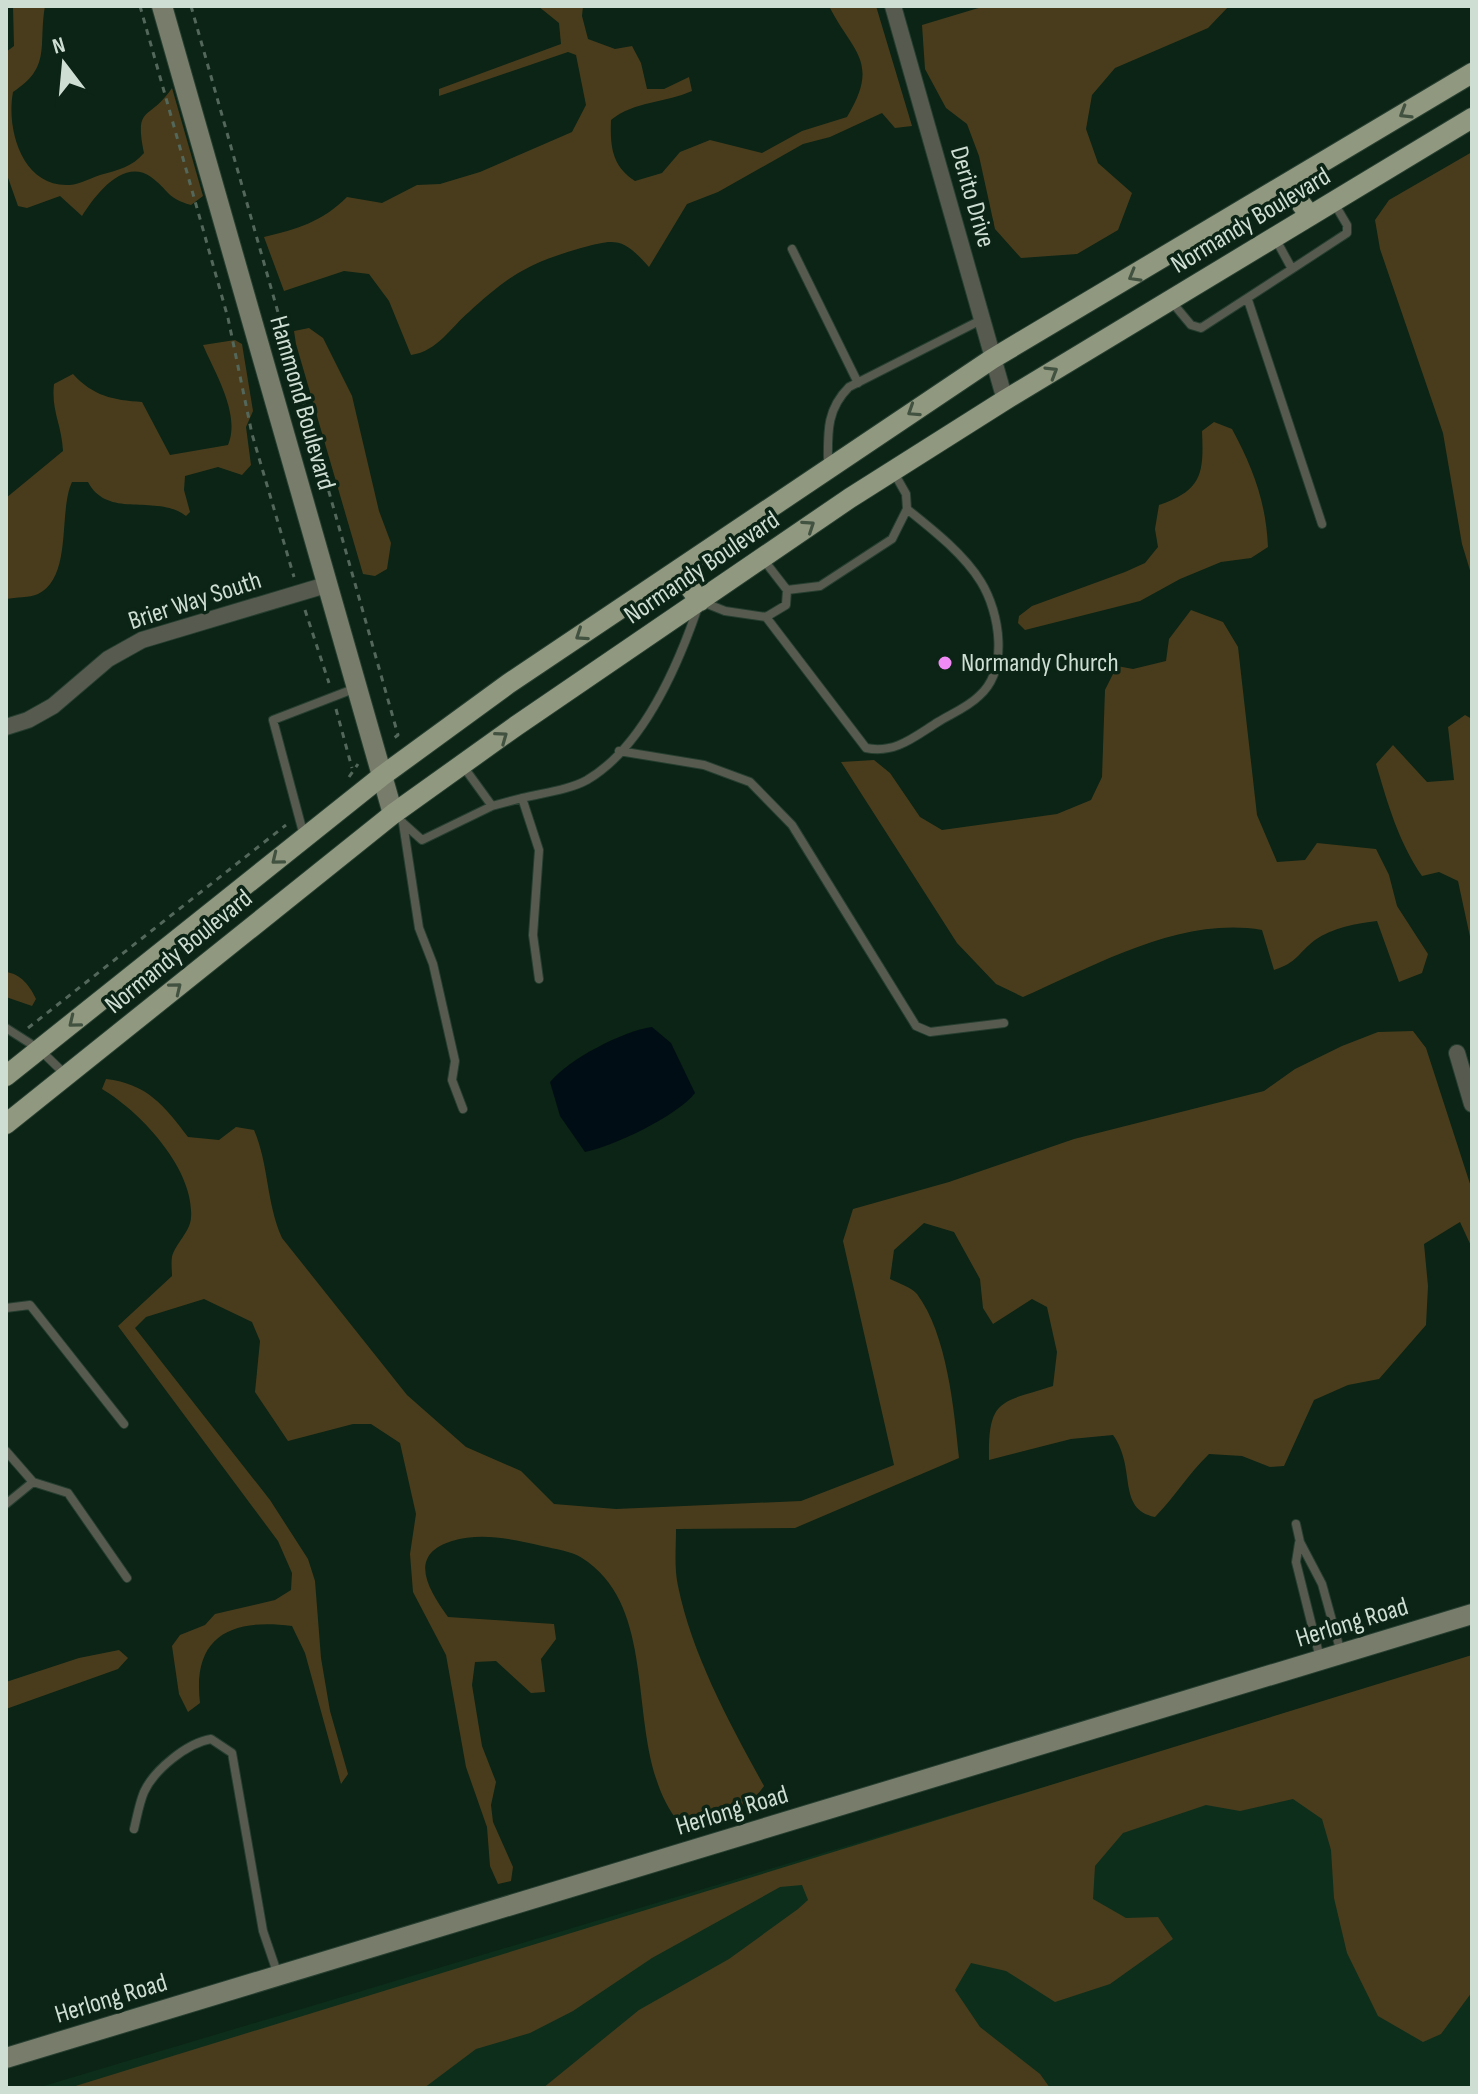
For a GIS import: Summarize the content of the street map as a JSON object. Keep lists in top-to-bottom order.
{
  "streets": {
    "main road": ["Normandy Boulevard"],
    "street": [
      "Derito Drive",
      "Hammond Boulevard",
      "Brier Way South",
      "Herlong Road"
    ]
  },
  "crossings": [
    ["Derito Drive", "Normandy Boulevard"],
    ["Normandy Boulevard", "Hammond Boulevard"],
    ["Hammond Boulevard", "Brier Way South"]
  ],
  "places": ["Normandy Church"],
  "north": "top"
}
